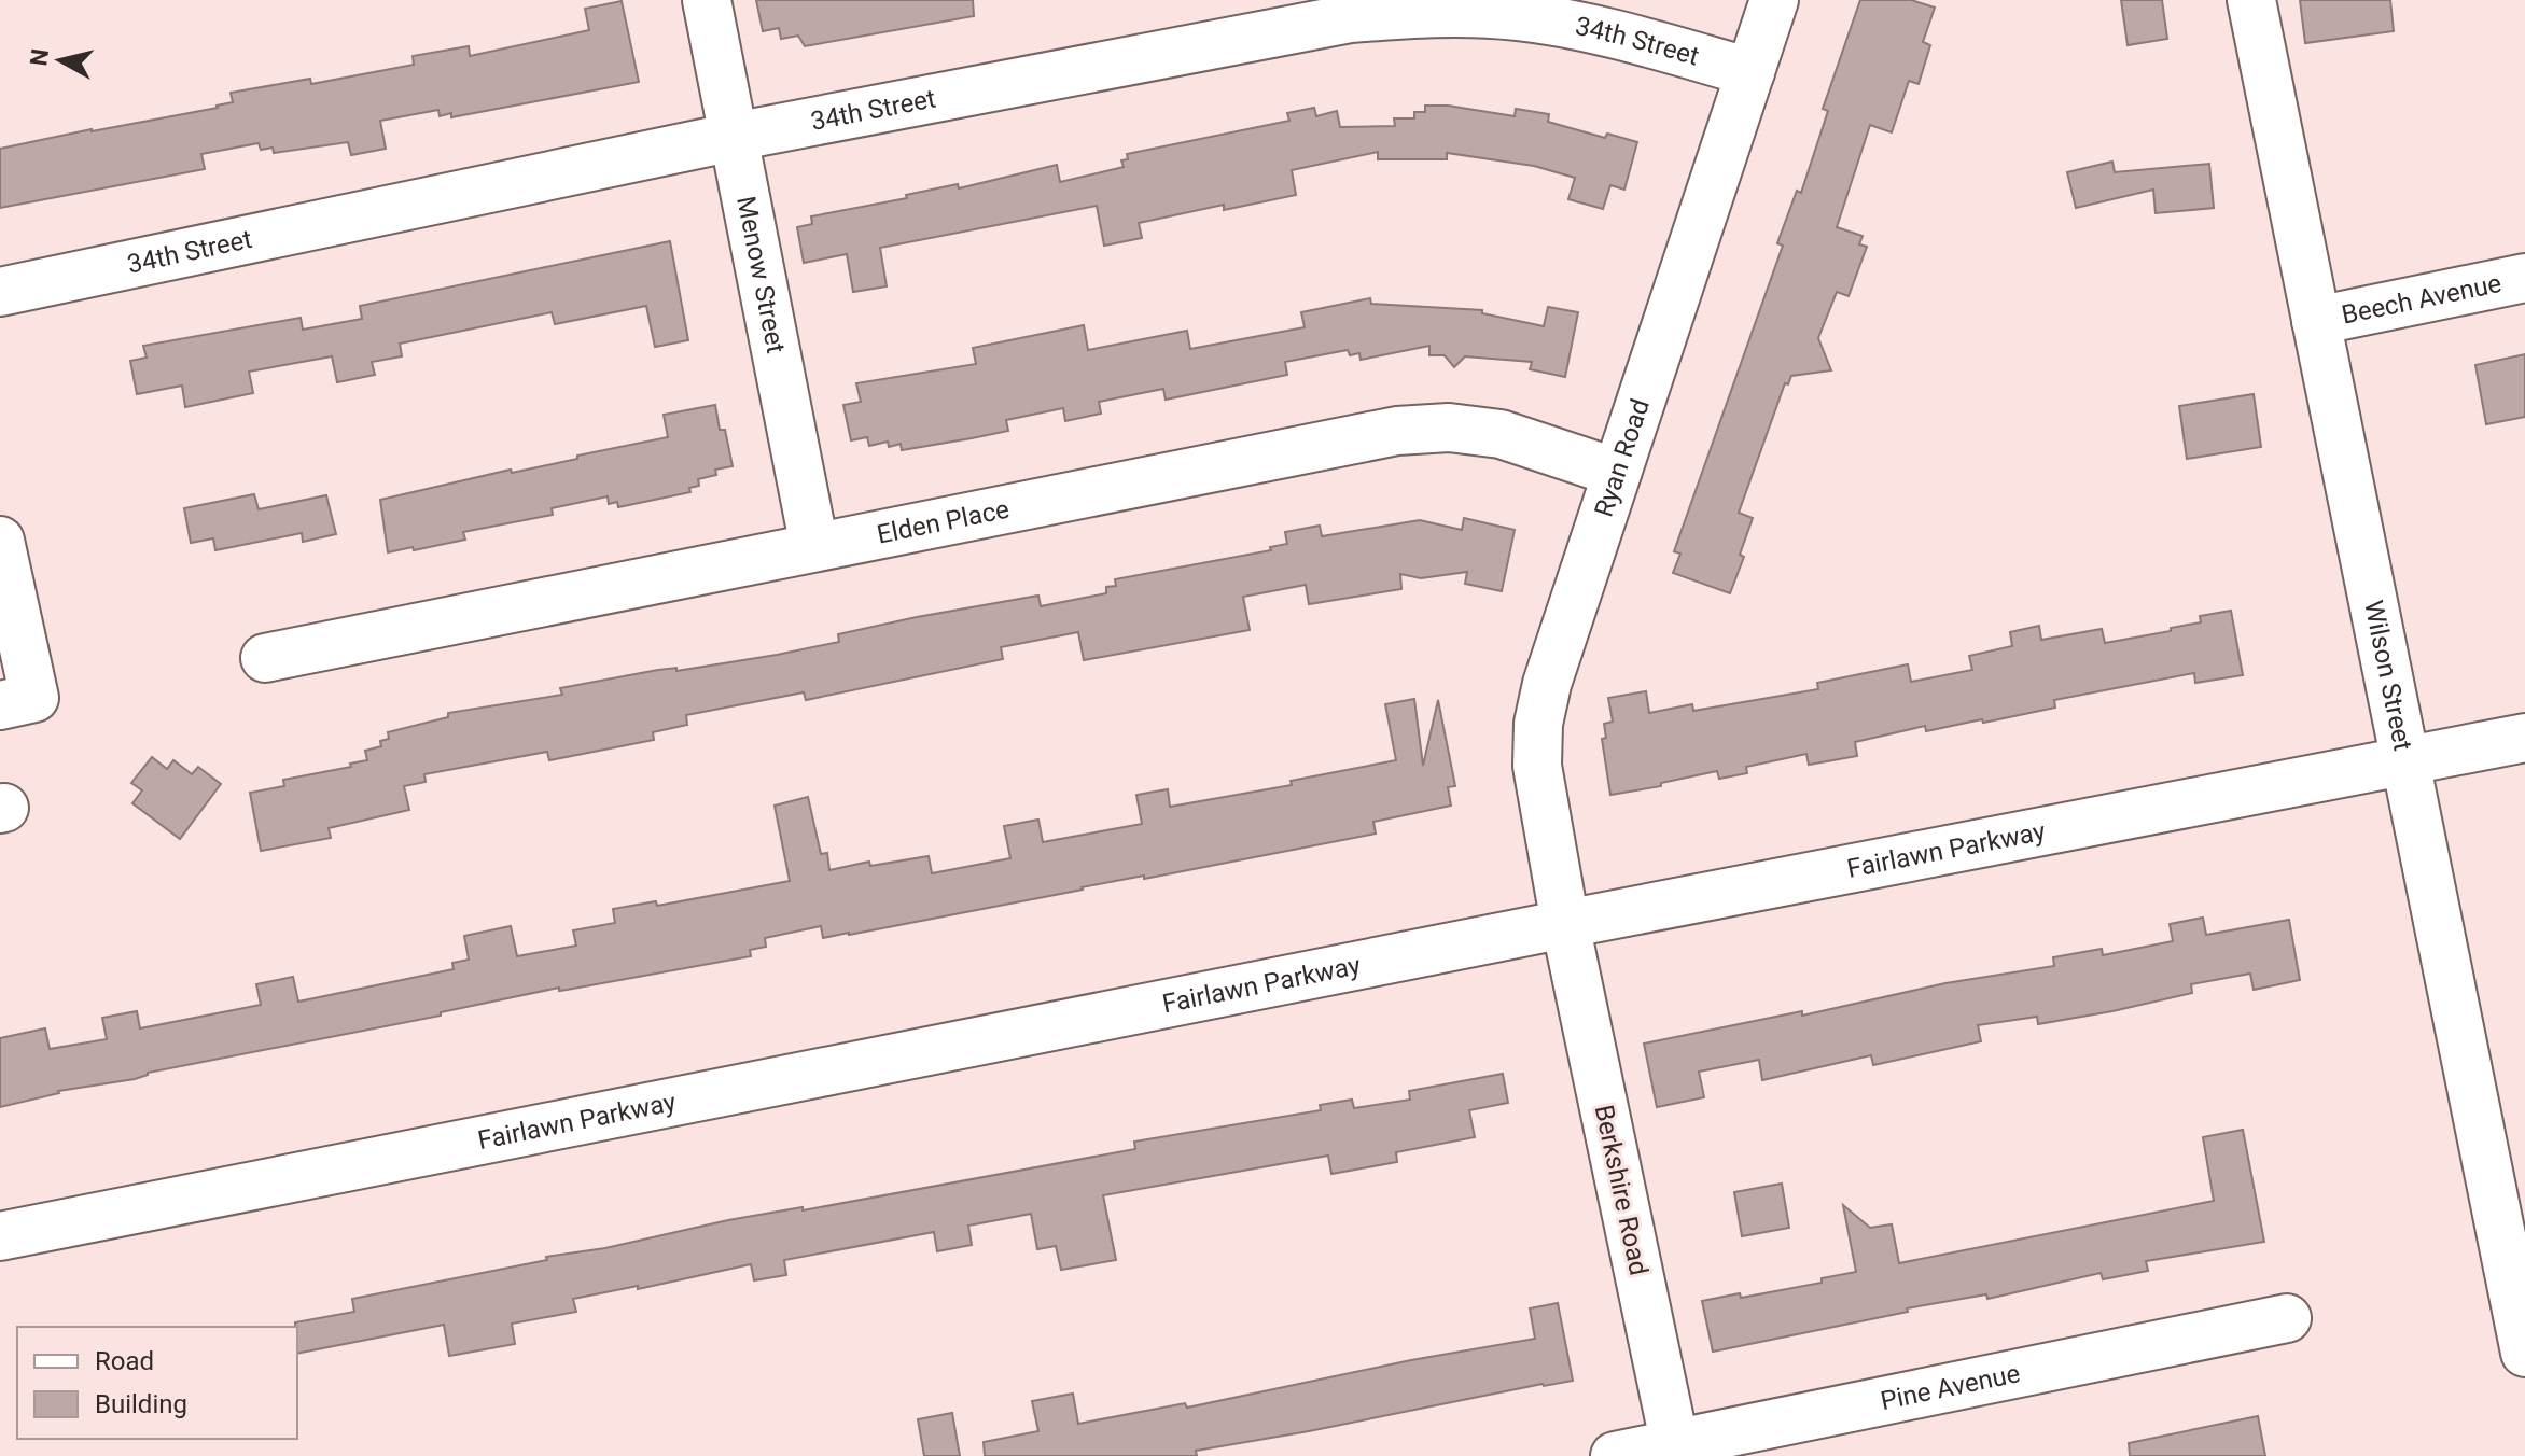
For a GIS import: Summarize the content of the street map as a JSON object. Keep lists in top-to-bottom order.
{
  "streets": {
    "street": [
      "34th Street",
      "Menow Street",
      "Beech Avenue",
      "Ryan Road",
      "Elden Place",
      "Wilson Street",
      "Fairlawn Parkway",
      "Berkshire Road",
      "Pine Avenue"
    ]
  },
  "crossings": [
    ["34th Street", "Menow Street"],
    ["34th Street", "Ryan Road"],
    ["Menow Street", "Elden Place"],
    ["Beech Avenue", "Wilson Street"],
    ["Ryan Road", "Elden Place"],
    ["Ryan Road", "Fairlawn Parkway"],
    ["Ryan Road", "Berkshire Road"],
    ["Wilson Street", "Fairlawn Parkway"],
    ["Fairlawn Parkway", "Berkshire Road"],
    ["Berkshire Road", "Pine Avenue"]
  ],
  "legend": ["Road", "Building"],
  "north": "left"
}
